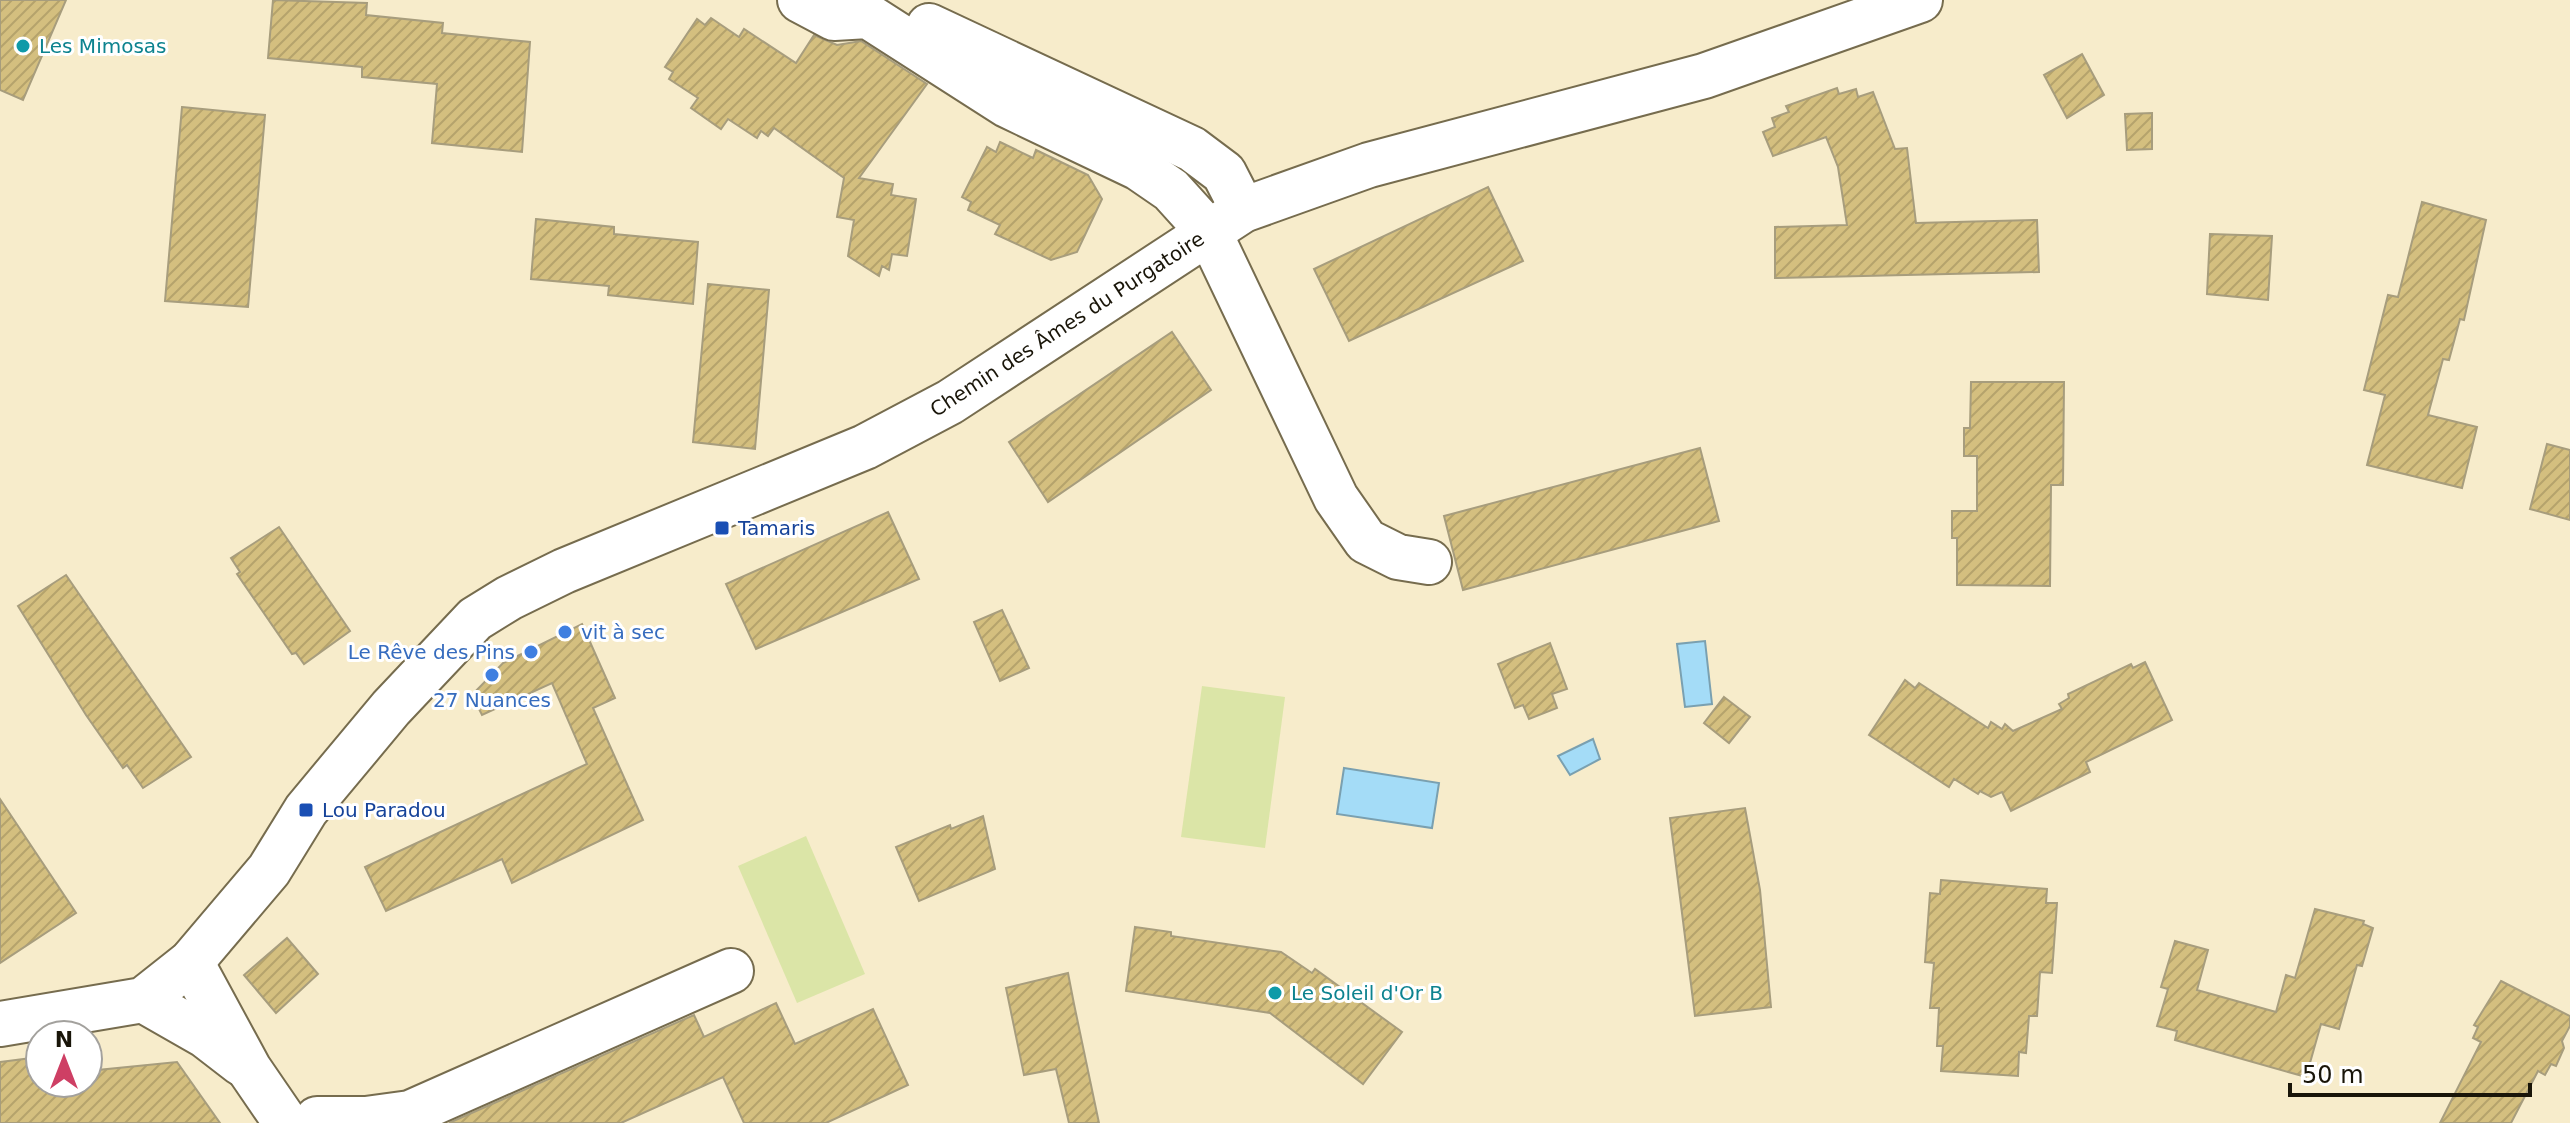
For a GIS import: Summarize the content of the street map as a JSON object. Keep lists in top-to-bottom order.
{
  "streets": {
    "street": ["Chemin des Âmes du Purgatoire"]
  },
  "places": {
    "other": [
      "Les Mimosas",
      "vit à sec",
      "Le Rêve des Pins",
      "27 Nuances",
      "Le Soleil d'Or B"
    ],
    "transit": ["Tamaris", "Lou Paradou"]
  },
  "scale_bar": "50 m",
  "north": "top"
}
